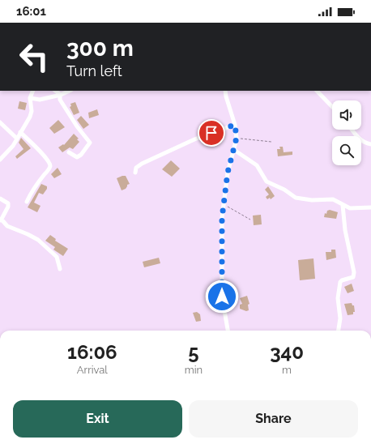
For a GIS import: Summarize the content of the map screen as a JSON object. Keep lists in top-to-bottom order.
{
  "page": {
    "status": "16:01",
    "turn": ["300 m", "Turn left"],
    "eta": [
      "16:06",
      "Arrival",
      "5",
      "min",
      "340",
      "m"
    ],
    "buttons": ["Exit", "Share"]
  }
}
